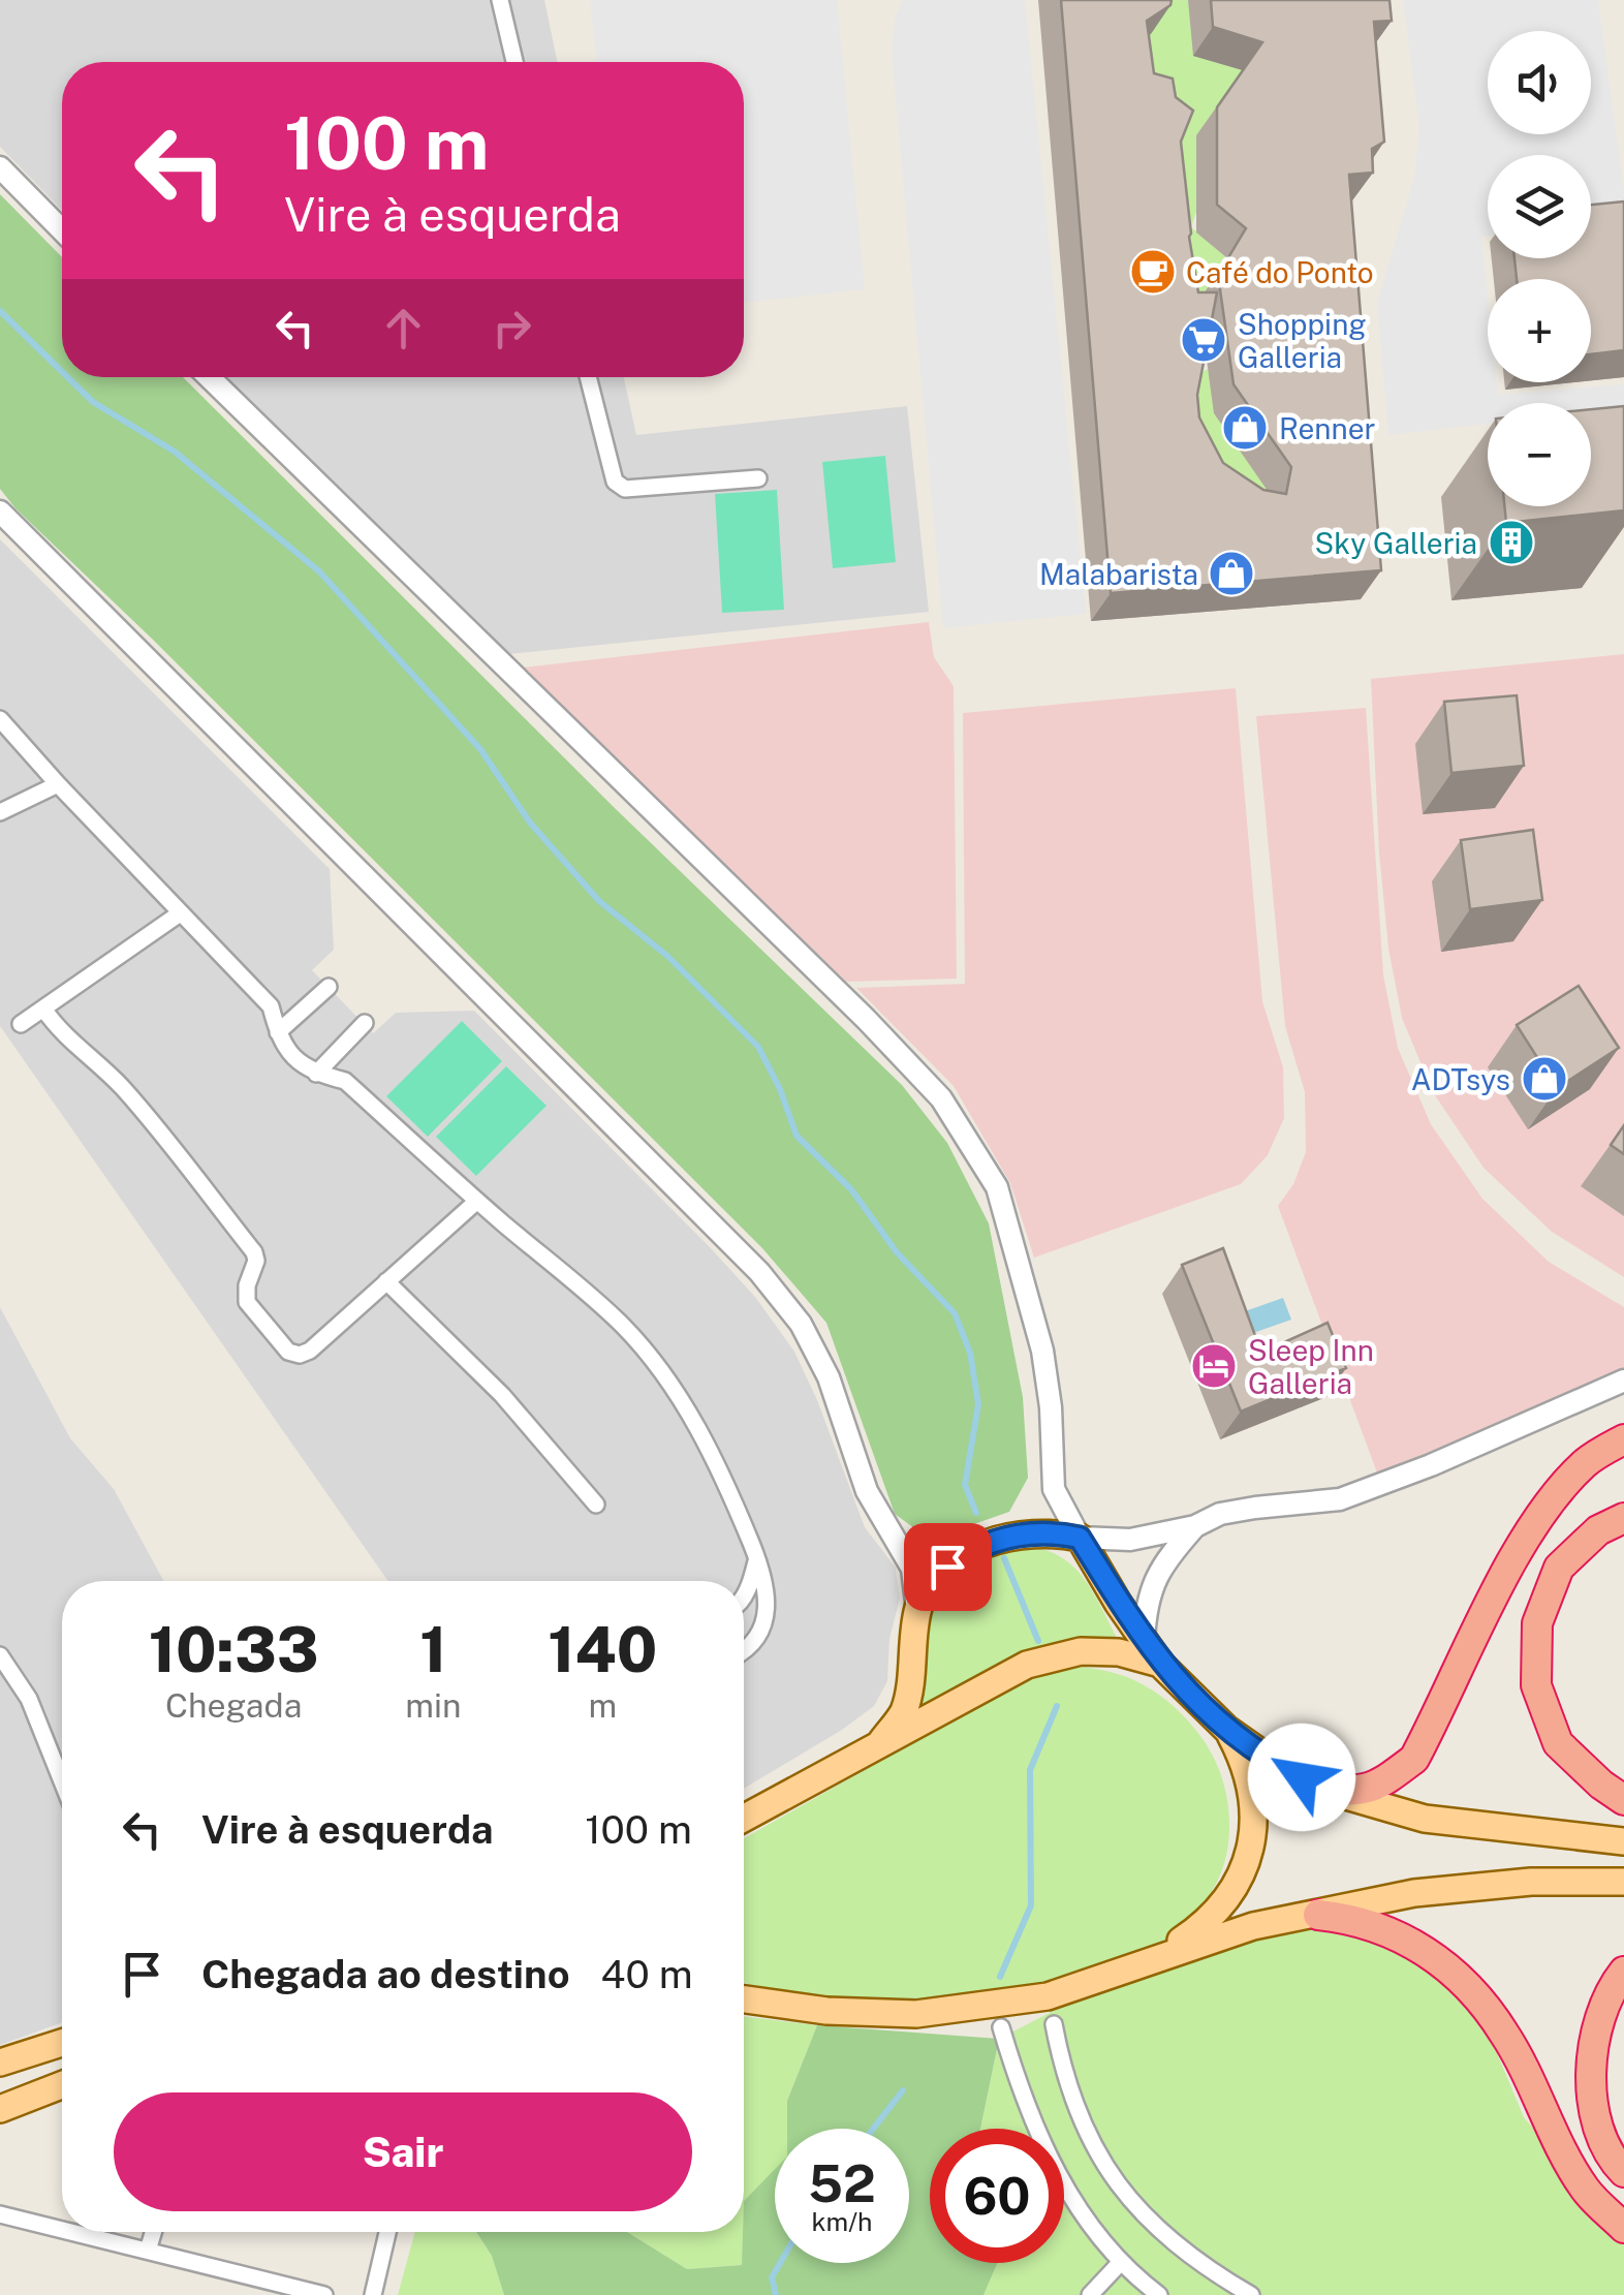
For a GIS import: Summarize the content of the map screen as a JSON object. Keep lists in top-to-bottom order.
{
  "places": {
    "cafe": ["Café do Ponto"],
    "supermarket": ["Shopping Galleria"],
    "shop": ["Renner", "Malabarista", "ADTsys"],
    "building": ["Sky Galleria"],
    "hotel": ["Sleep Inn Galleria"]
  },
  "page": {
    "map_buttons": ["+", "−"],
    "turn": ["100 m", "Vire à esquerda"],
    "eta": [
      "10:33",
      "Chegada",
      "1",
      "min",
      "140",
      "m"
    ],
    "list": [
      {
        "name": "Vire à esquerda",
        "value": "100 m"
      },
      {
        "name": "Chegada ao destino",
        "value": "40 m"
      }
    ],
    "buttons": "Sair",
    "speed": "52 km/h",
    "limit": "60"
  }
}
